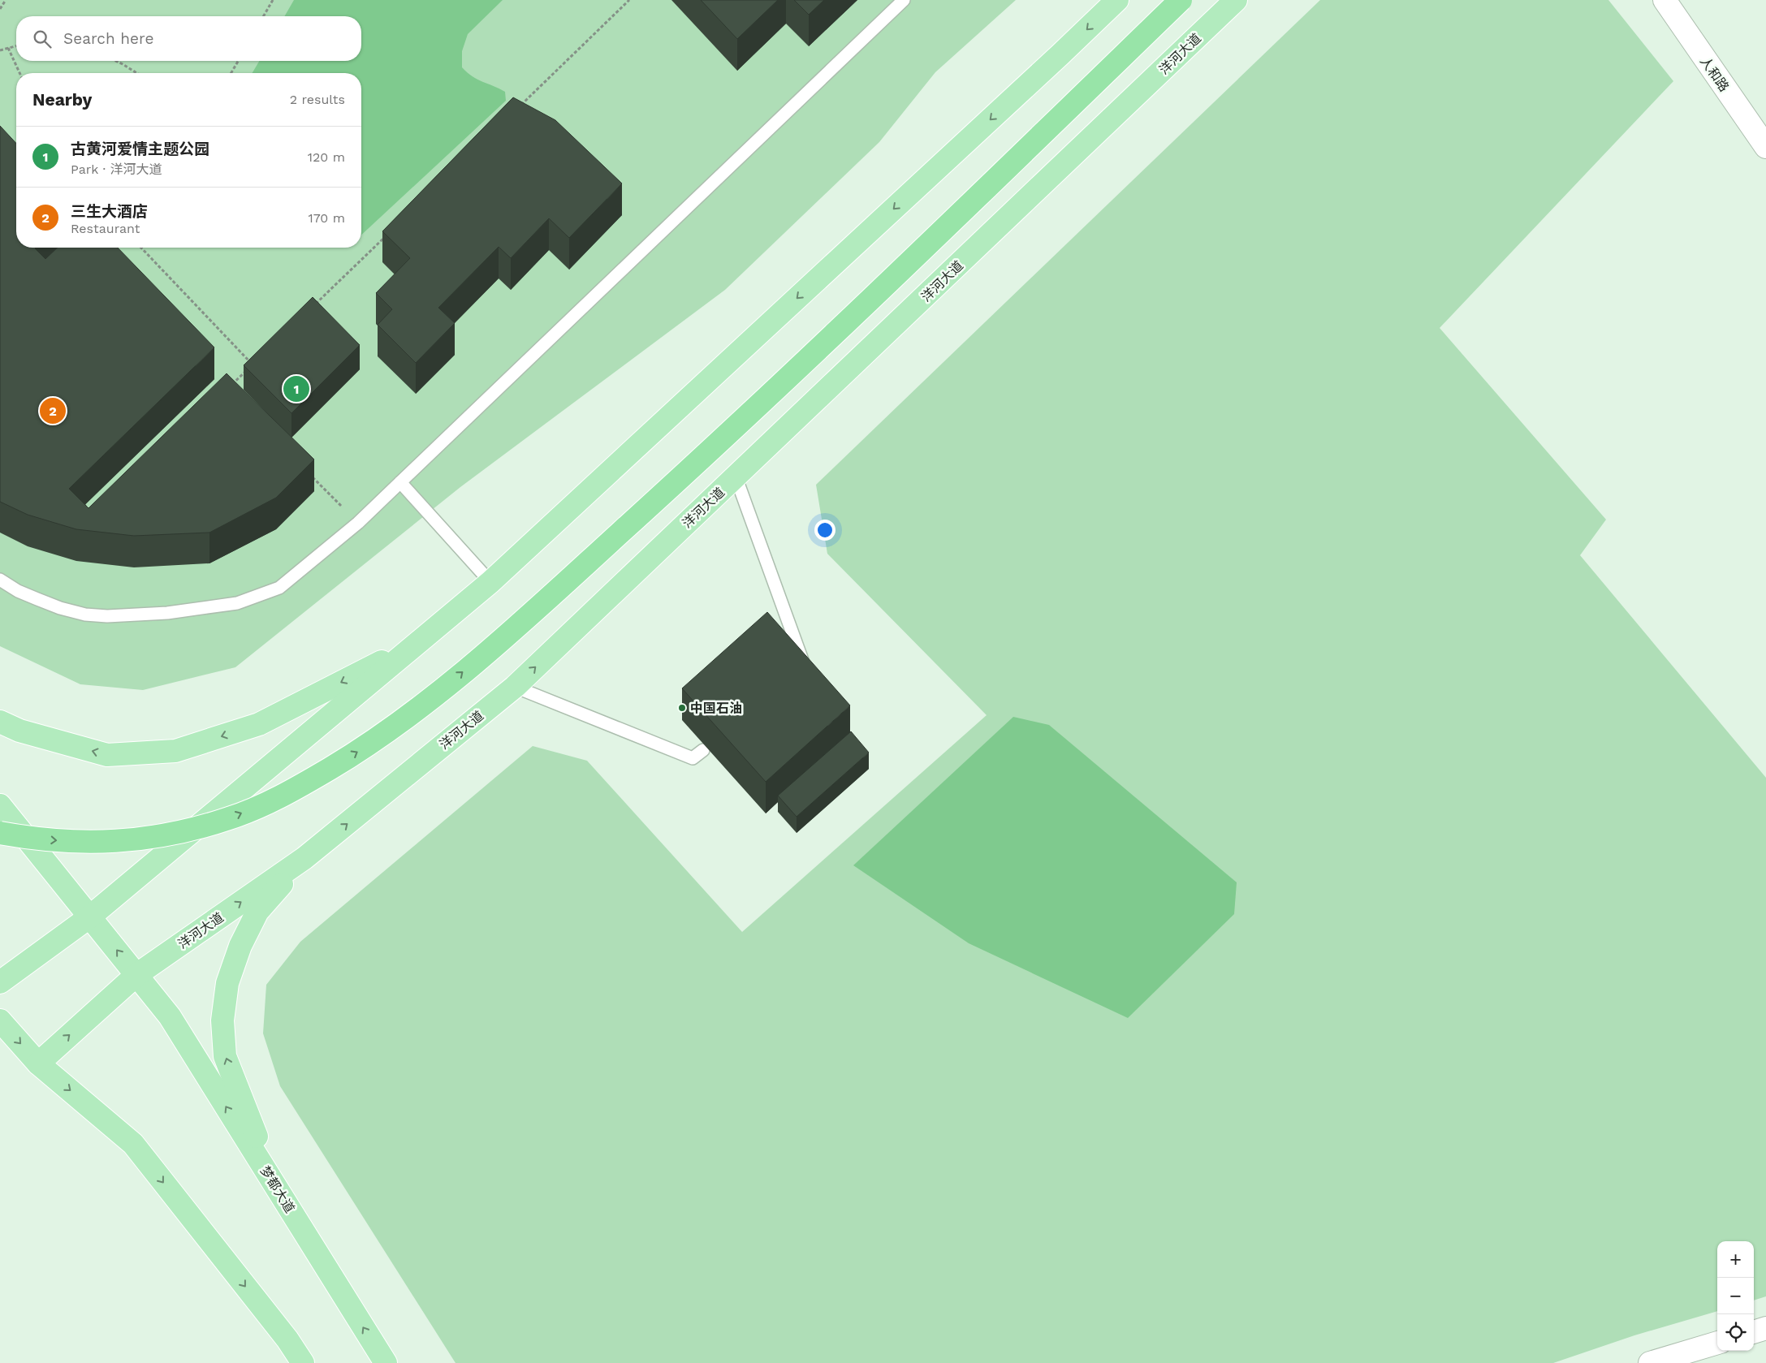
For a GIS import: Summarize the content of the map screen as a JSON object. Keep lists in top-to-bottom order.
{
  "streets": {
    "main road": ["洋河大道", "梦都大道"],
    "street": ["人和路"]
  },
  "crossings": [
    ["洋河大道", "梦都大道"]
  ],
  "places": ["中国石油"],
  "page": {
    "search": "Search here",
    "heading": ["Nearby", "2 results"],
    "list": [
      {
        "mark": "1",
        "name": "古黄河爱情主题公园",
        "note": "Park · 洋河大道",
        "value": "120 m"
      },
      {
        "mark": "2",
        "name": "三生大酒店",
        "note": "Restaurant",
        "value": "170 m"
      }
    ],
    "pins": ["1", "2"],
    "map_buttons": ["+", "−"]
  }
}
